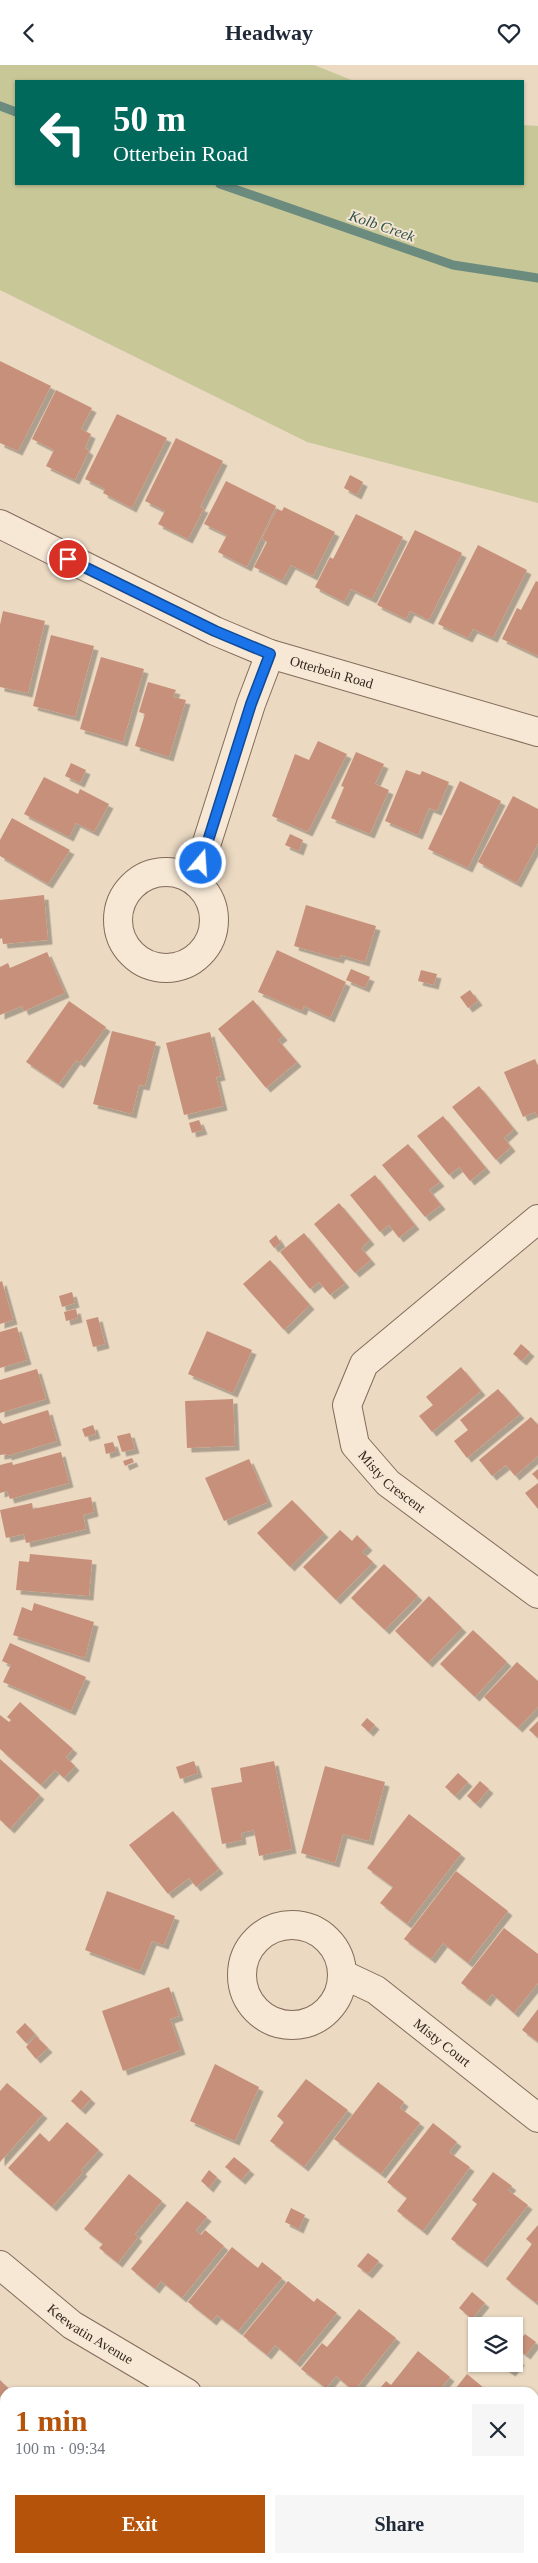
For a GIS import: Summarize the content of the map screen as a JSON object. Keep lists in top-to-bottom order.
{
  "streets": {
    "street": [
      "Otterbein Road",
      "Misty Crescent",
      "Misty Court",
      "Keewatin Avenue"
    ]
  },
  "water": ["Kolb Creek"],
  "page": {
    "header": "Headway",
    "turn": ["50 m", "Otterbein Road"],
    "heading": ["1 min", "100 m · 09:34"],
    "buttons": ["Exit", "Share"]
  }
}
